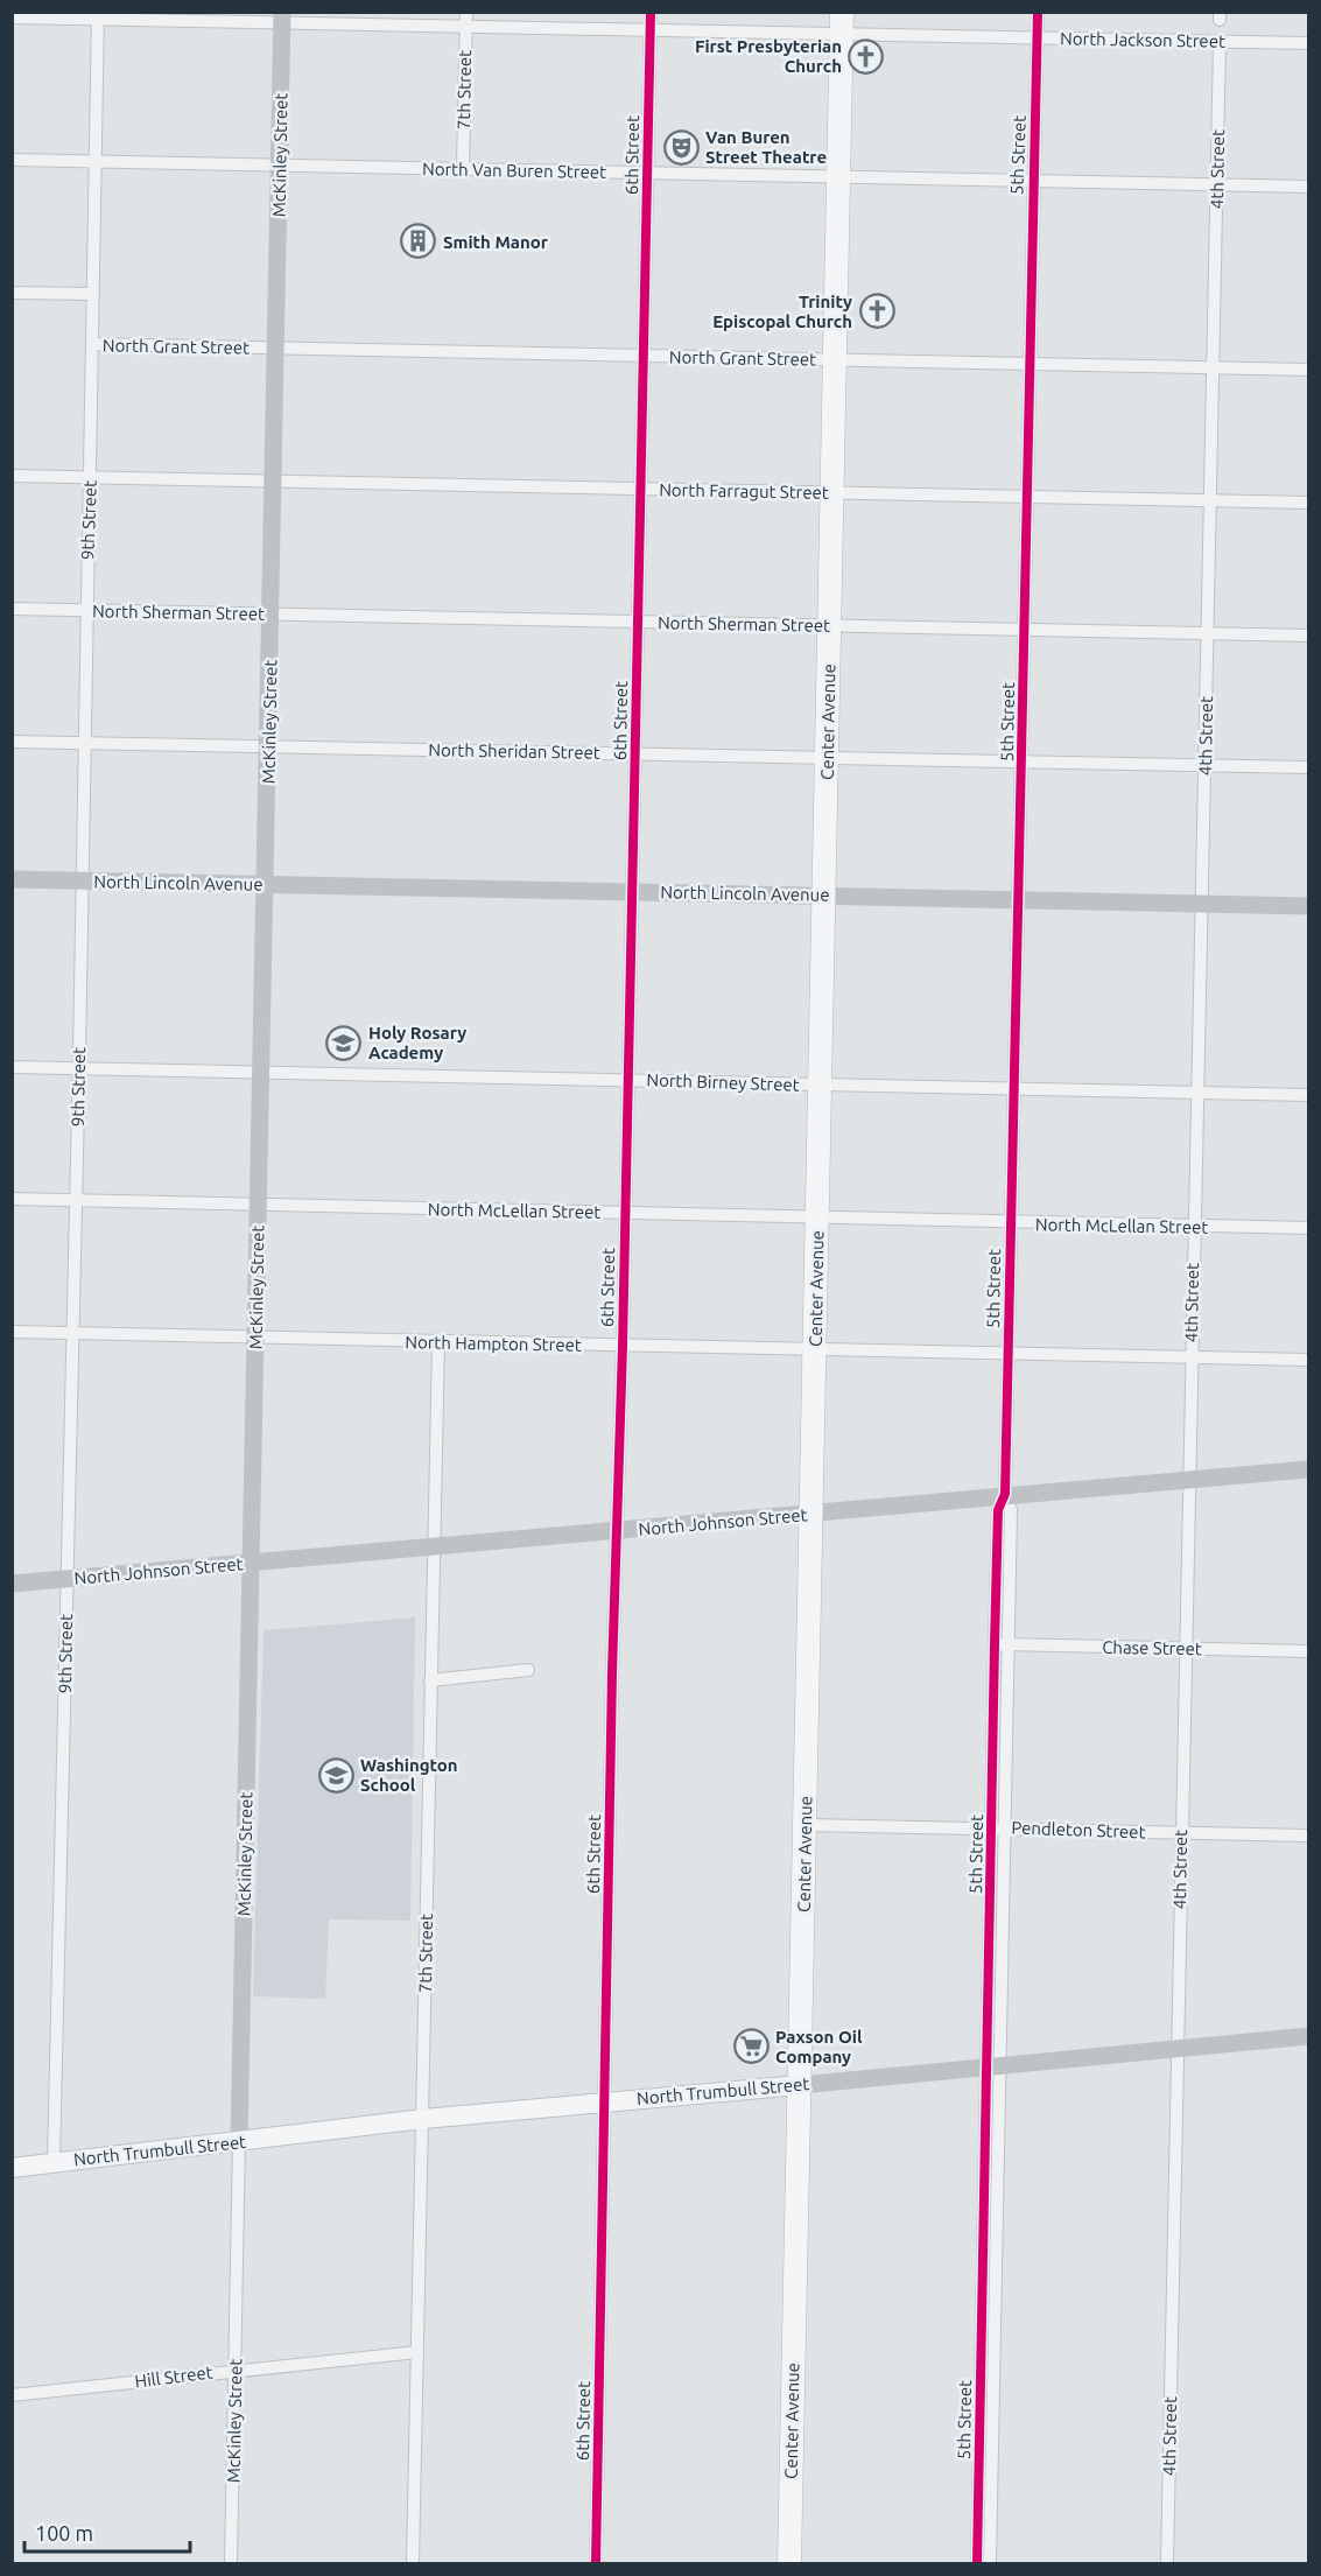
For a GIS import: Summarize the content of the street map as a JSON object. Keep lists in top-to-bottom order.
{
  "streets": {
    "highway": ["Center Avenue"],
    "main road": ["North Trumbull Street"],
    "street": [
      "North Jackson Street",
      "7th Street",
      "McKinley Street",
      "6th Street",
      "5th Street",
      "4th Street",
      "North Van Buren Street",
      "North Grant Street",
      "North Farragut Street",
      "9th Street",
      "North Sherman Street",
      "North Sheridan Street",
      "North Lincoln Avenue",
      "North Birney Street",
      "North McLellan Street",
      "North Hampton Street",
      "North Johnson Street",
      "Chase Street",
      "Pendleton Street",
      "Hill Street"
    ]
  },
  "crossings": [
    ["North Jackson Street", "7th Street"],
    ["North Jackson Street", "McKinley Street"],
    ["North Jackson Street", "6th Street"],
    ["North Jackson Street", "5th Street"],
    ["North Jackson Street", "4th Street"],
    ["North Jackson Street", "9th Street"],
    ["North Jackson Street", "Center Avenue"],
    ["7th Street", "North Van Buren Street"],
    ["7th Street", "North Hampton Street"],
    ["7th Street", "North Johnson Street"],
    ["7th Street", "North Trumbull Street"],
    ["7th Street", "Hill Street"],
    ["McKinley Street", "North Van Buren Street"],
    ["McKinley Street", "North Grant Street"],
    ["McKinley Street", "North Farragut Street"],
    ["McKinley Street", "North Sherman Street"],
    ["McKinley Street", "North Sheridan Street"],
    ["McKinley Street", "North Lincoln Avenue"],
    ["McKinley Street", "North Birney Street"],
    ["McKinley Street", "North McLellan Street"],
    ["McKinley Street", "North Hampton Street"],
    ["McKinley Street", "North Johnson Street"],
    ["McKinley Street", "North Trumbull Street"],
    ["McKinley Street", "Hill Street"],
    ["6th Street", "North Van Buren Street"],
    ["6th Street", "North Grant Street"],
    ["6th Street", "North Farragut Street"],
    ["6th Street", "North Sherman Street"],
    ["6th Street", "North Sheridan Street"],
    ["6th Street", "North Lincoln Avenue"],
    ["6th Street", "North Birney Street"],
    ["6th Street", "North McLellan Street"],
    ["6th Street", "North Hampton Street"],
    ["6th Street", "North Johnson Street"],
    ["6th Street", "North Trumbull Street"],
    ["5th Street", "North Van Buren Street"],
    ["5th Street", "North Grant Street"],
    ["5th Street", "North Farragut Street"],
    ["5th Street", "North Sherman Street"],
    ["5th Street", "North Sheridan Street"],
    ["5th Street", "North Lincoln Avenue"],
    ["5th Street", "North Birney Street"],
    ["5th Street", "North McLellan Street"],
    ["5th Street", "North Hampton Street"],
    ["5th Street", "North Johnson Street"],
    ["5th Street", "Chase Street"],
    ["5th Street", "Pendleton Street"],
    ["5th Street", "North Trumbull Street"],
    ["4th Street", "North Van Buren Street"],
    ["4th Street", "North Grant Street"],
    ["4th Street", "North Farragut Street"],
    ["4th Street", "North Sherman Street"],
    ["4th Street", "North Sheridan Street"],
    ["4th Street", "North Lincoln Avenue"],
    ["4th Street", "North Birney Street"],
    ["4th Street", "North McLellan Street"],
    ["4th Street", "North Hampton Street"],
    ["4th Street", "North Johnson Street"],
    ["4th Street", "Chase Street"],
    ["4th Street", "Pendleton Street"],
    ["4th Street", "North Trumbull Street"],
    ["North Van Buren Street", "9th Street"],
    ["North Van Buren Street", "Center Avenue"],
    ["North Grant Street", "9th Street"],
    ["North Grant Street", "Center Avenue"],
    ["North Farragut Street", "9th Street"],
    ["North Farragut Street", "Center Avenue"],
    ["9th Street", "North Sherman Street"],
    ["9th Street", "North Sheridan Street"],
    ["9th Street", "North Lincoln Avenue"],
    ["9th Street", "North Birney Street"],
    ["9th Street", "North McLellan Street"],
    ["9th Street", "North Hampton Street"],
    ["9th Street", "North Johnson Street"],
    ["9th Street", "North Trumbull Street"],
    ["North Sherman Street", "Center Avenue"],
    ["Center Avenue", "North Sheridan Street"],
    ["Center Avenue", "North Lincoln Avenue"],
    ["Center Avenue", "North Birney Street"],
    ["Center Avenue", "North McLellan Street"],
    ["Center Avenue", "North Hampton Street"],
    ["Center Avenue", "North Johnson Street"],
    ["Center Avenue", "Pendleton Street"],
    ["Center Avenue", "North Trumbull Street"]
  ],
  "places": {
    "church": ["First Presbyterian Church", "Trinity Episcopal Church"],
    "theatre": ["Van Buren Street Theatre"],
    "building": ["Smith Manor"],
    "school or university": ["Holy Rosary Academy", "Washington School"],
    "supermarket": ["Paxson Oil Company"]
  },
  "scale_bar": "100 m"
}
